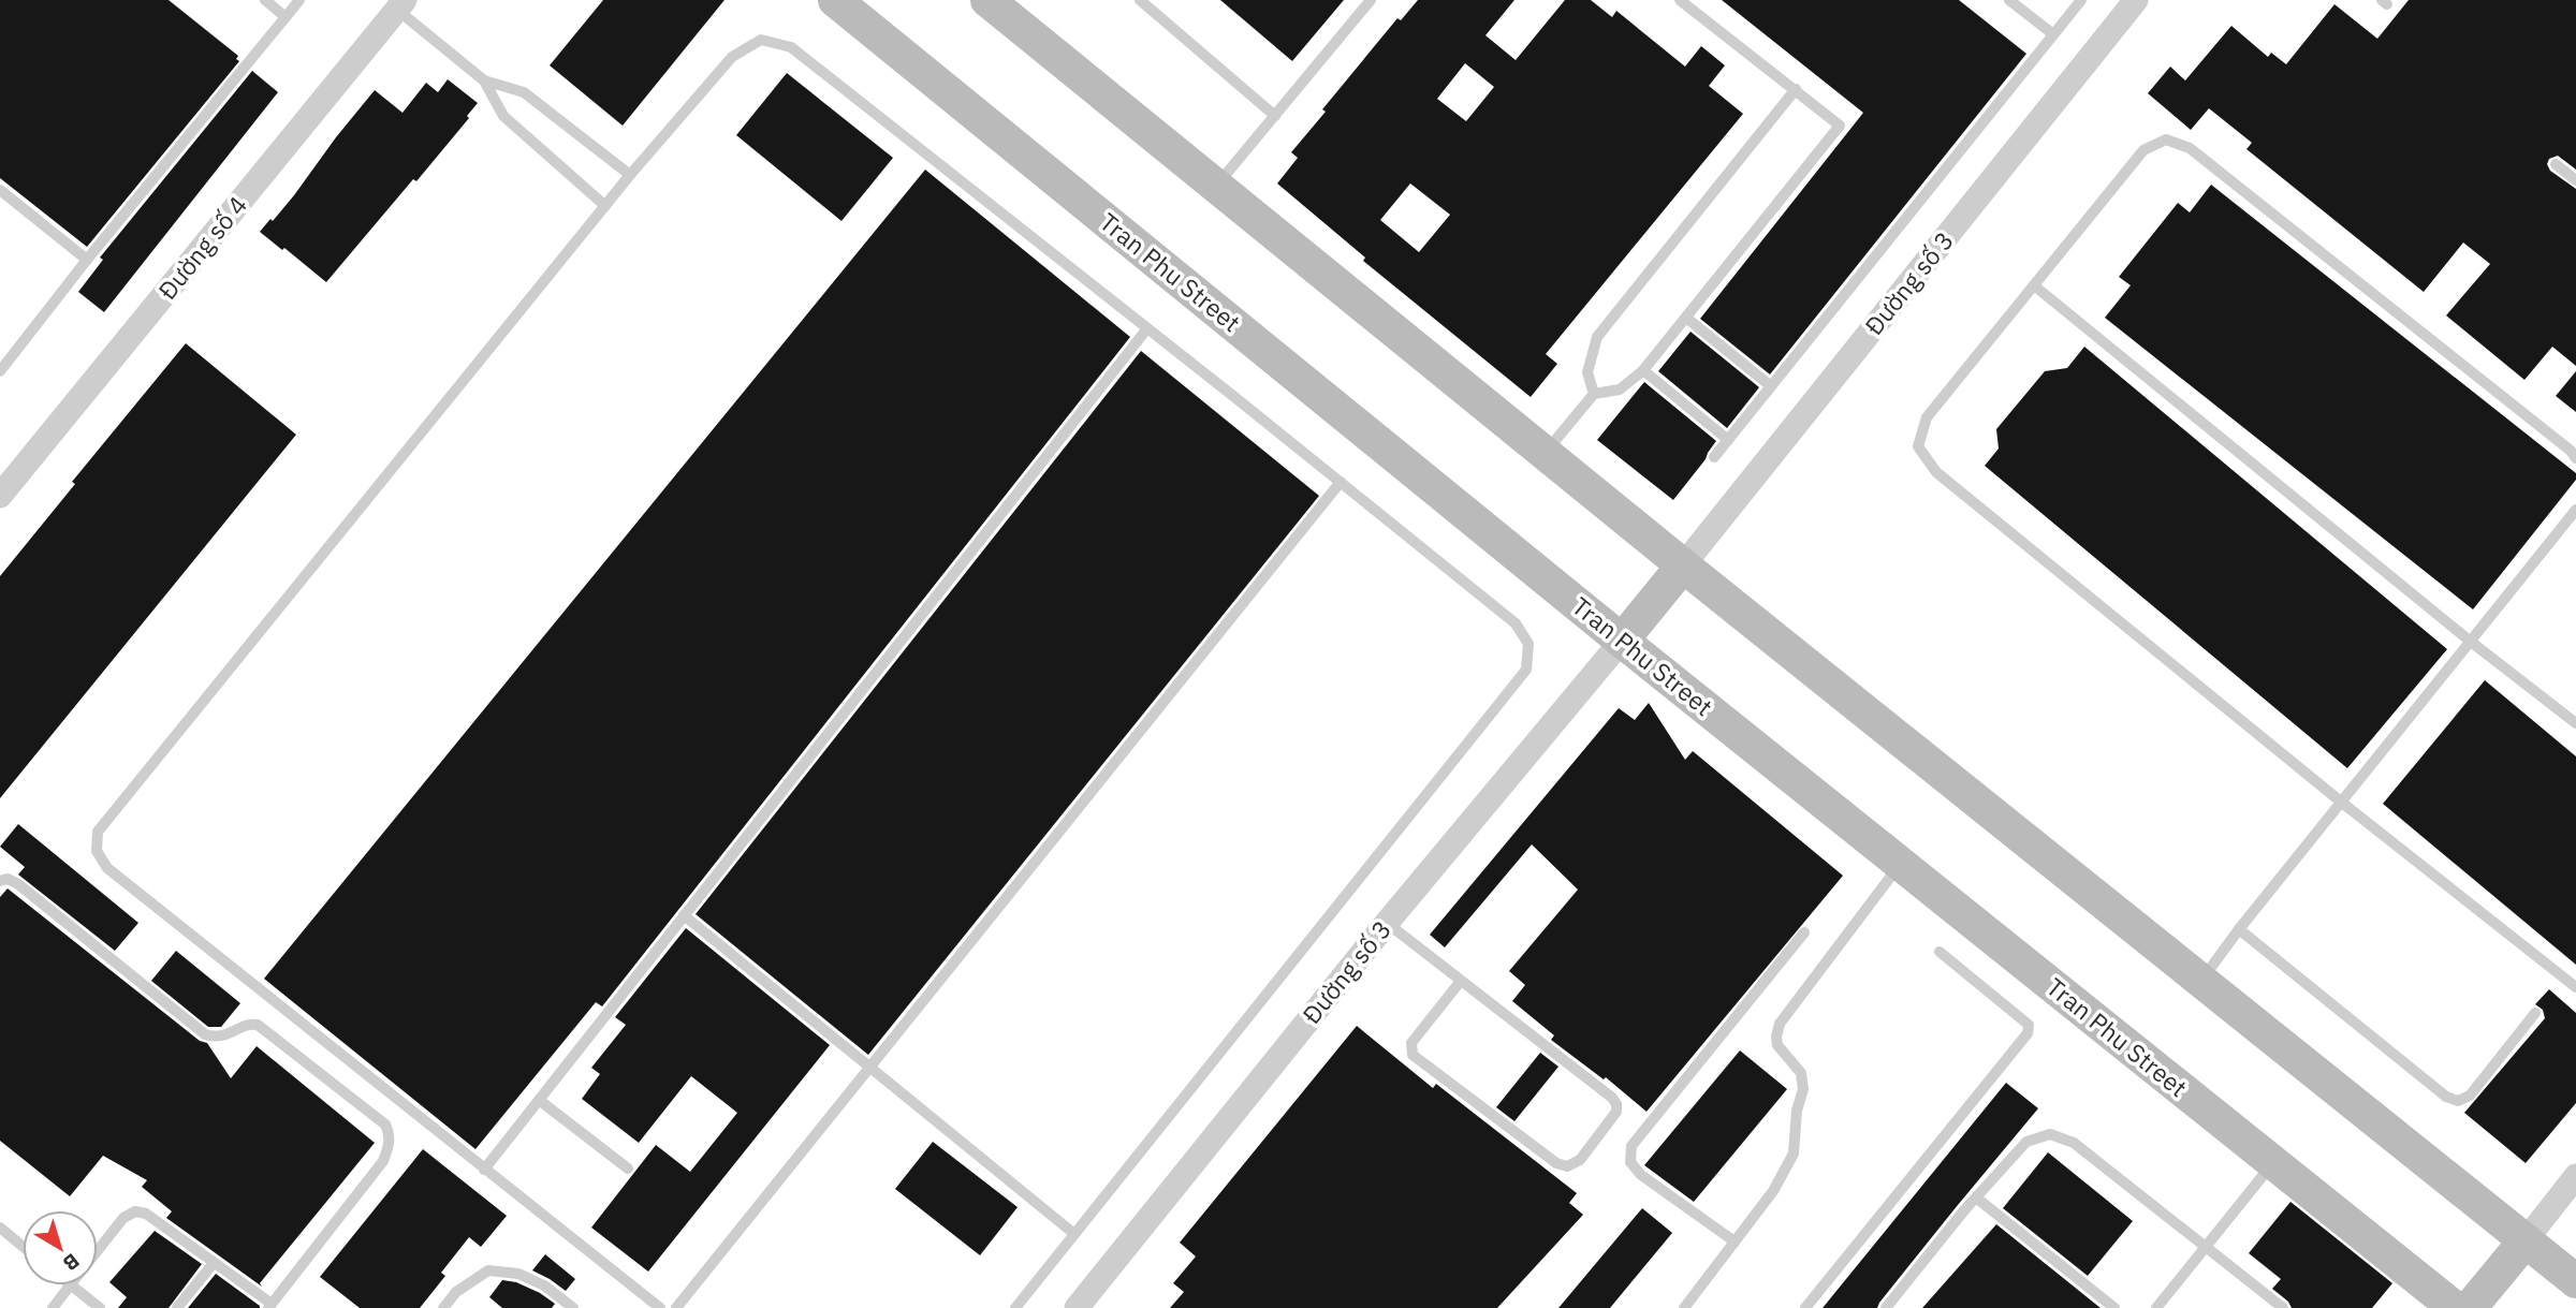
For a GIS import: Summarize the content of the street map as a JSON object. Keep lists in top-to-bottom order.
{
  "streets": {
    "main road": ["Tran Phu Street"],
    "street": ["Đường số 4", "Đường số 3"]
  },
  "crossings": [
    ["Tran Phu Street", "Đường số 3"]
  ],
  "north": "bottom right"
}
